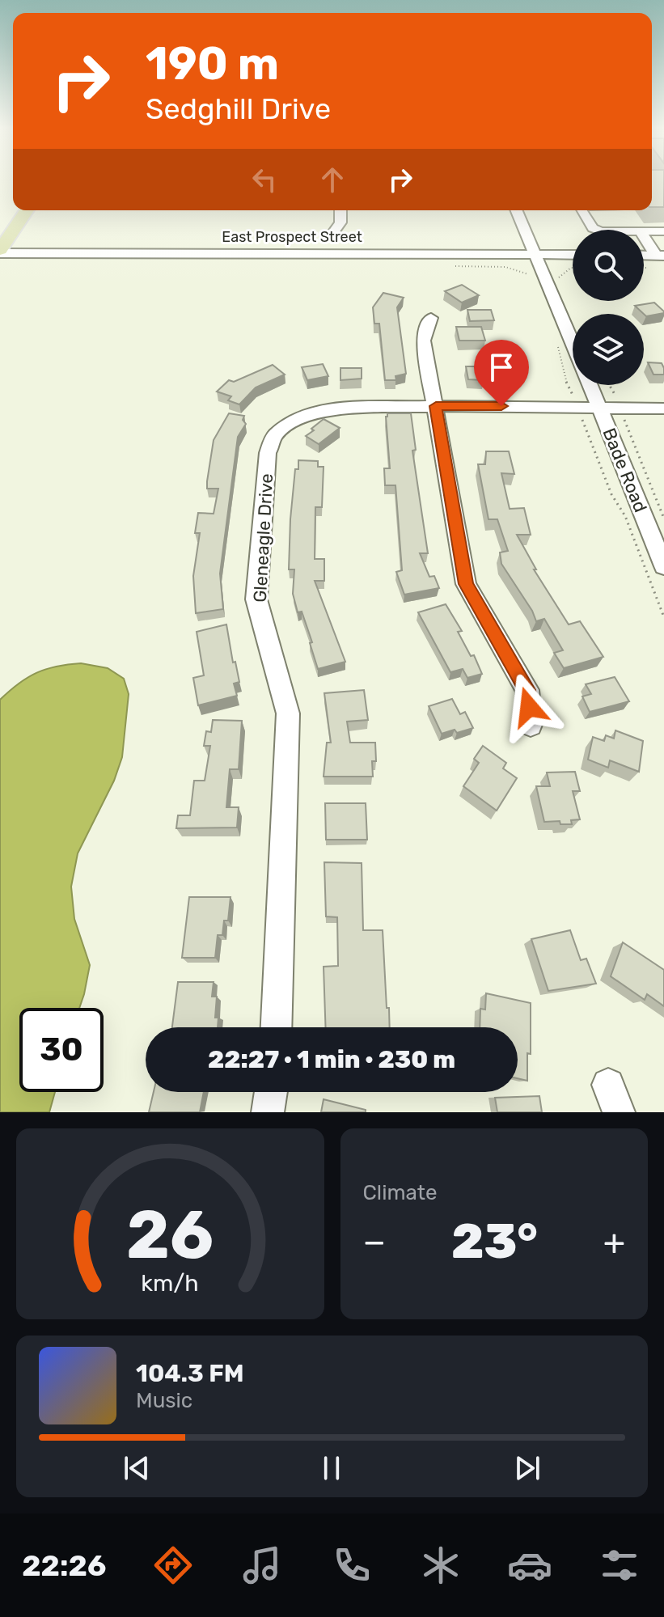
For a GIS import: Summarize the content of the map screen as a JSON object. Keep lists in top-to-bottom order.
{
  "streets": {
    "street": ["East Prospect Street", "Bade Road", "Gleneagle Drive"]
  },
  "crossings": [
    ["East Prospect Street", "Bade Road"],
    ["Bade Road", "Gleneagle Drive"]
  ],
  "page": {
    "turn": ["190 m", "Sedghill Drive"],
    "limit": "30",
    "trip": "22:27 · 1 min · 230 m",
    "tile": "Climate",
    "heat": ["−", "23°", "+"],
    "song": ["104.3 FM", "Music"],
    "tabs": "22:26",
    "gauge": ["26", "km/h"]
  }
}
